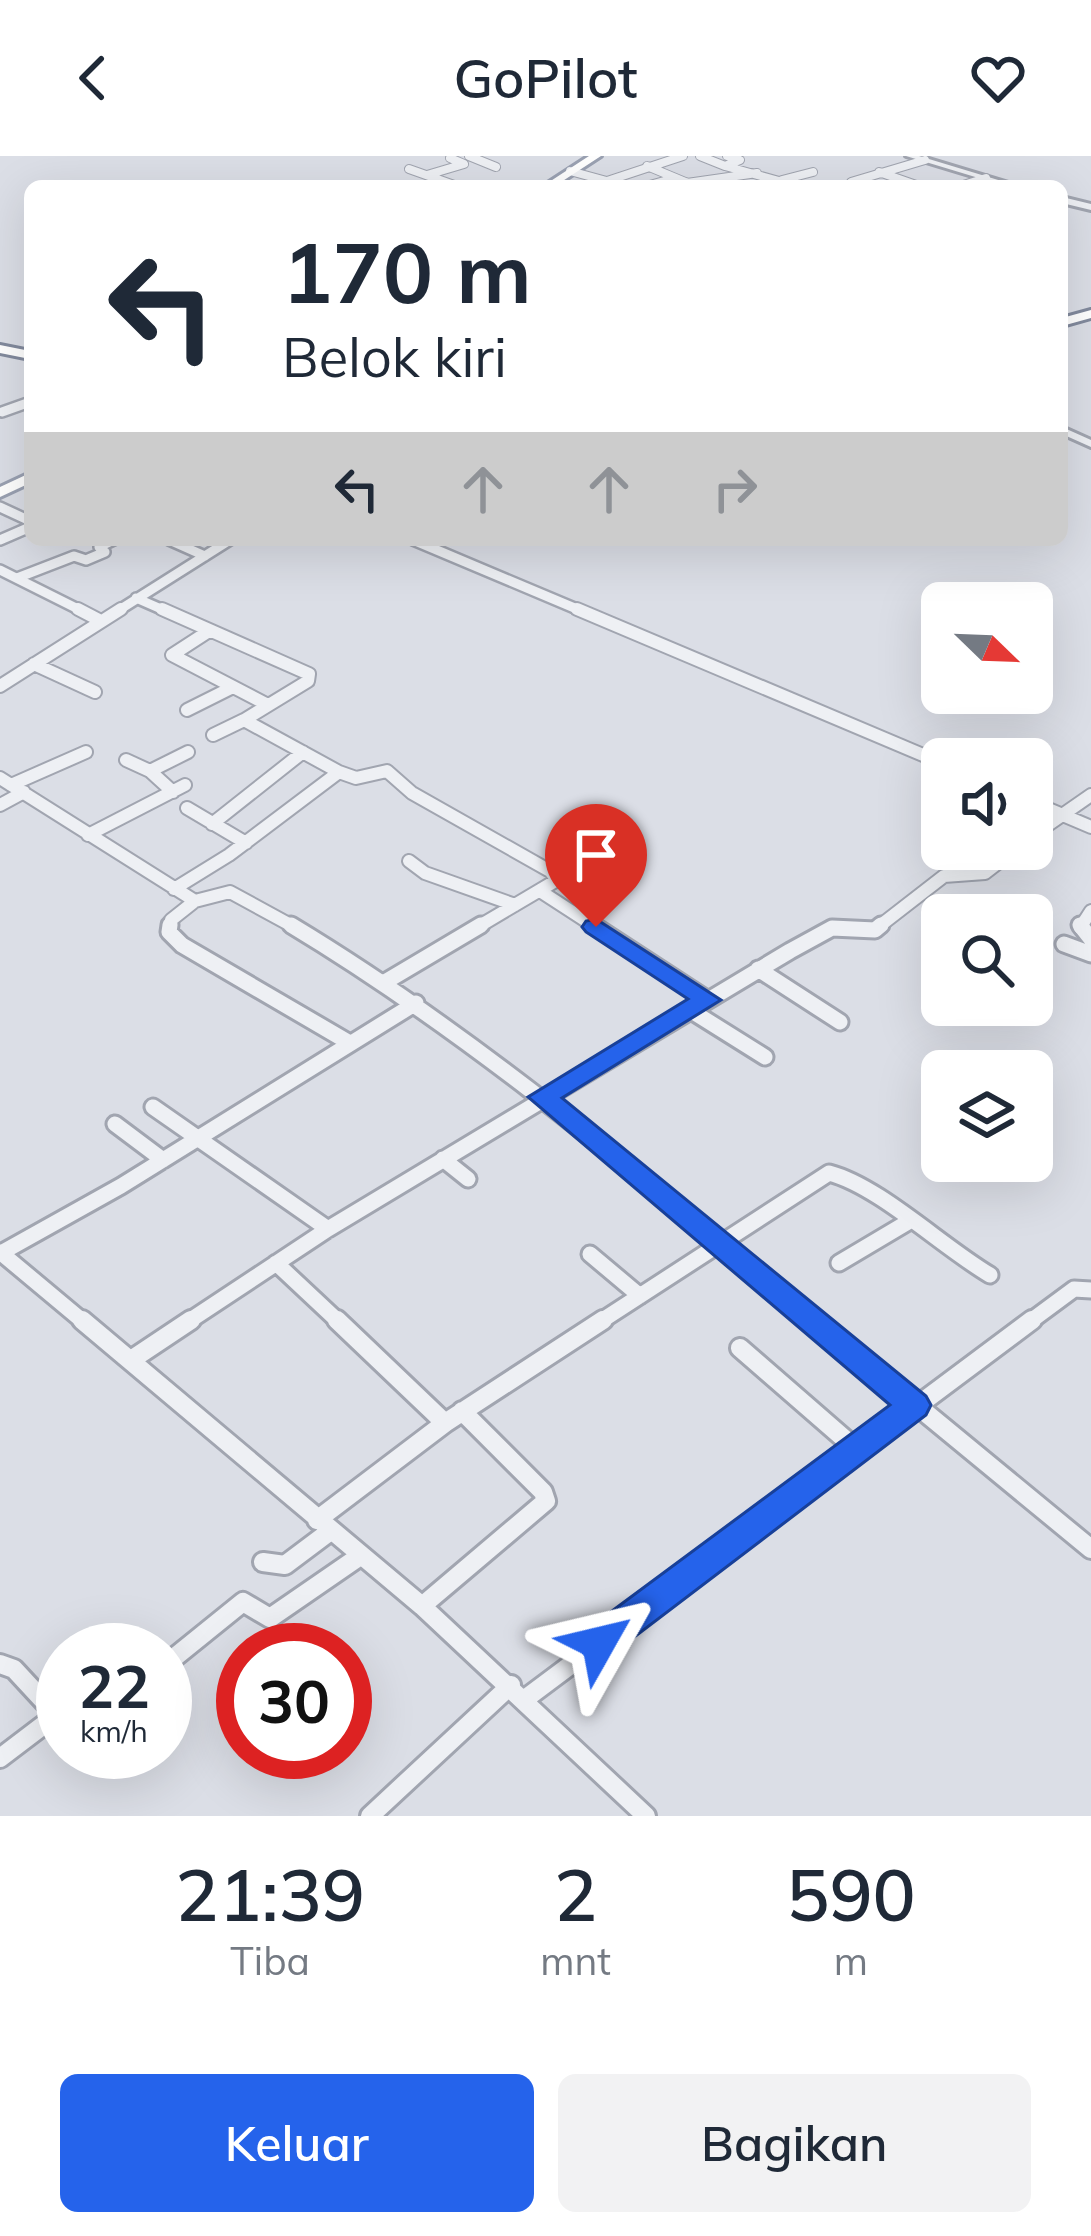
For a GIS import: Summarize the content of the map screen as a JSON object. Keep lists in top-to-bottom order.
{
  "north": "bottom right",
  "page": {
    "header": "GoPilot",
    "turn": ["170 m", "Belok kiri"],
    "speed": "22 km/h",
    "limit": "30",
    "eta": [
      "21:39",
      "Tiba",
      "2",
      "mnt",
      "590",
      "m"
    ],
    "buttons": ["Keluar", "Bagikan"]
  }
}
